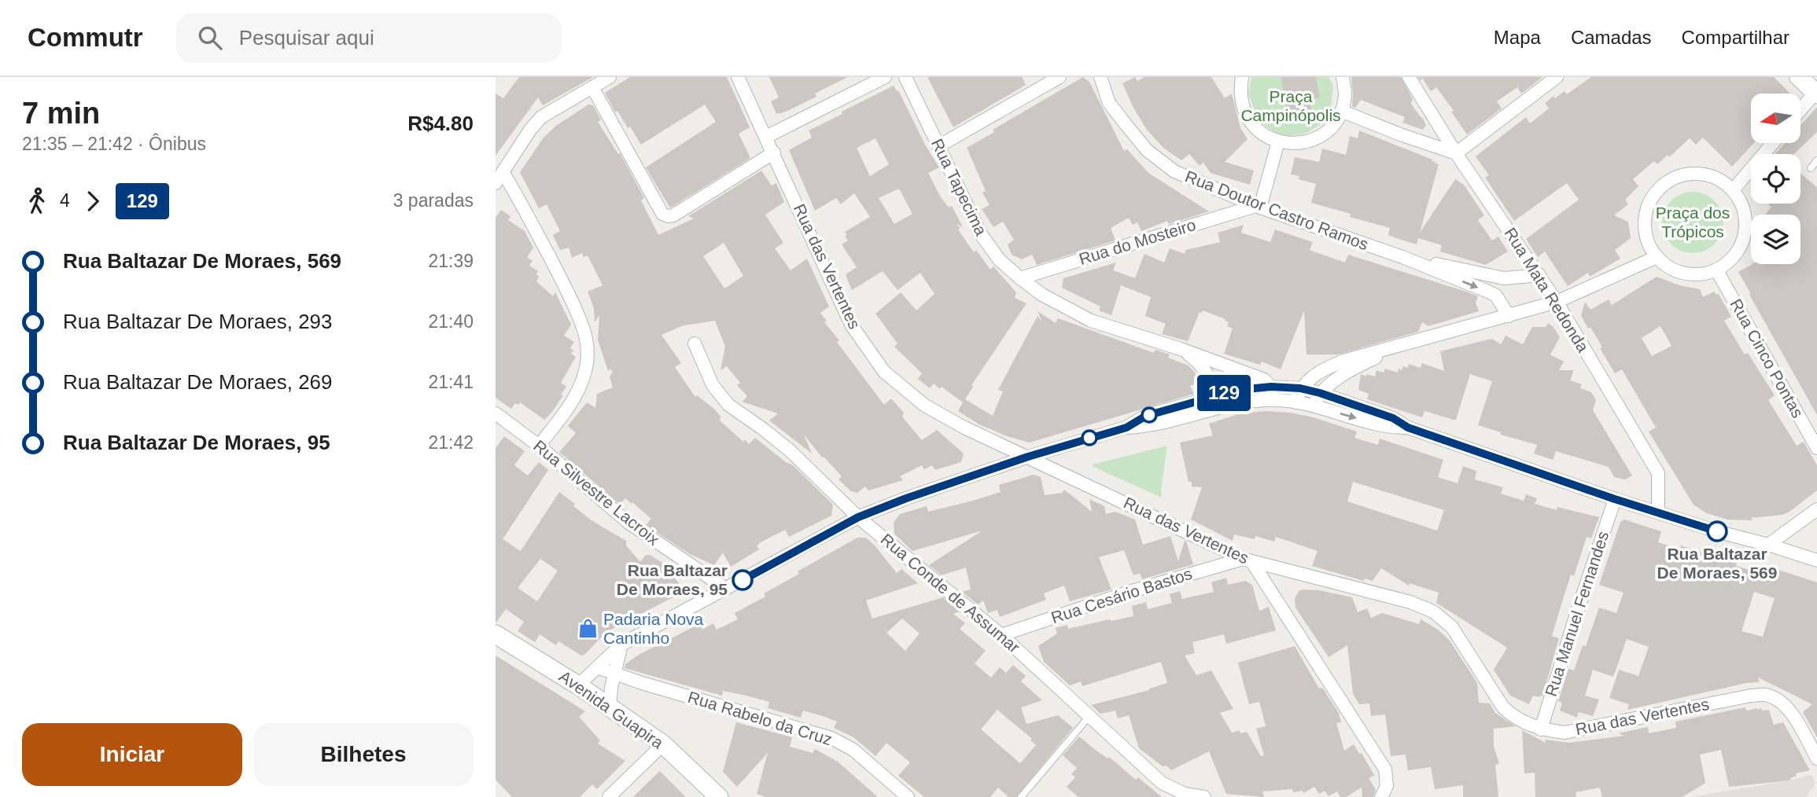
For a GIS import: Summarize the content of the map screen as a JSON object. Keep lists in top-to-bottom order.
{
  "streets": {
    "main road": ["Avenida Guapira"],
    "street": [
      "Rua Tapecima",
      "Rua Doutor Castro Ramos",
      "Rua do Mosteiro",
      "Rua das Vertentes",
      "Rua Mata Redonda",
      "Rua Cinco Pontas",
      "Rua Silvestre Lacroix",
      "Rua Conde de Assumar",
      "Rua Cesário Bastos",
      "Rua Manuel Fernandes",
      "Rua Rabelo da Cruz"
    ]
  },
  "crossings": [
    ["Rua Tapecima", "Rua do Mosteiro"],
    ["Rua Doutor Castro Ramos", "Rua do Mosteiro"],
    ["Rua Doutor Castro Ramos", "Rua Mata Redonda"],
    ["Rua das Vertentes", "Rua Cesário Bastos"],
    ["Rua das Vertentes", "Rua Manuel Fernandes"],
    ["Rua Conde de Assumar", "Rua Cesário Bastos"]
  ],
  "parks": ["Praça Campinópolis", "Praça dos Trópicos"],
  "places": {
    "other": ["Rua Baltazar De Moraes, 569", "Rua Baltazar De Moraes, 95"],
    "shop": ["Padaria Nova Cantinho"]
  },
  "lines": ["bus line 129"],
  "north": "left",
  "page": {
    "header": "Commutr",
    "search": "Pesquisar aqui",
    "nav": ["Mapa", "Camadas", "Compartilhar"],
    "heading": ["7 min", "21:35 – 21:42 · Ônibus", "R$4.80"],
    "on_map": "129",
    "legs": ["4", "129", "3 paradas"],
    "list": [
      {
        "name": "Rua Baltazar De Moraes, 569",
        "value": "21:39"
      },
      {
        "name": "Rua Baltazar De Moraes, 293",
        "value": "21:40"
      },
      {
        "name": "Rua Baltazar De Moraes, 269",
        "value": "21:41"
      },
      {
        "name": "Rua Baltazar De Moraes, 95",
        "value": "21:42"
      }
    ],
    "buttons": ["Iniciar", "Bilhetes"]
  }
}
